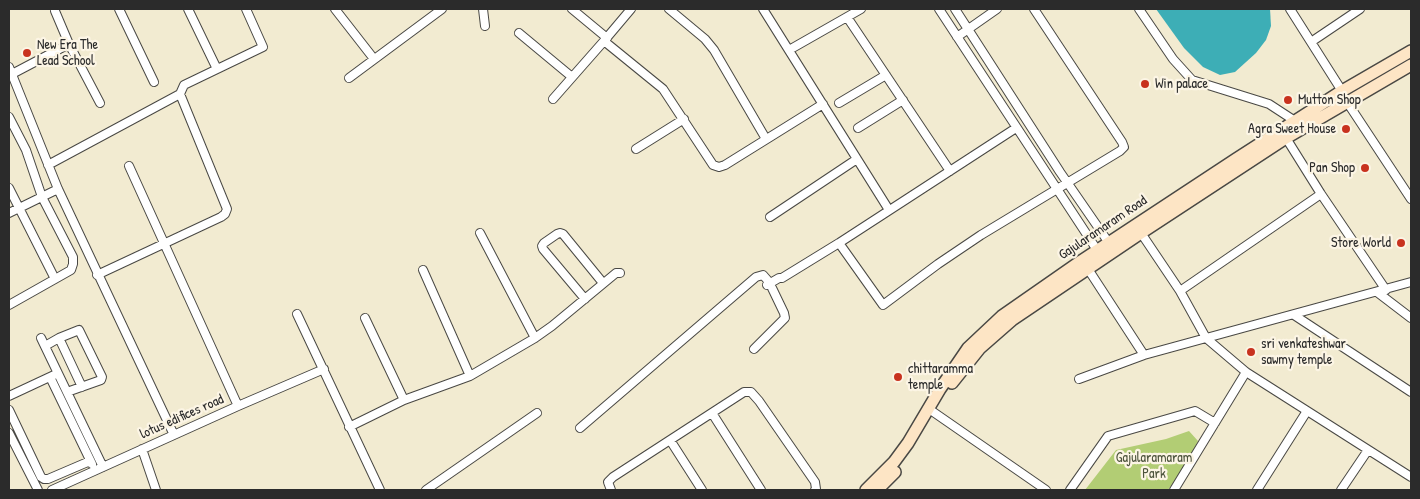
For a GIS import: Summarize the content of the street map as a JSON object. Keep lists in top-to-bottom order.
{
  "streets": {
    "main road": ["Gajularamaram Road"],
    "street": ["lotus edifices road"]
  },
  "parks": ["Gajularamaram Park"],
  "places": [
    "New Era The Lead School",
    "Win palace",
    "Mutton Shop",
    "Agra Sweet House",
    "Pan Shop",
    "Store World",
    "sri venkateshwar sawmy temple",
    "chittaramma temple"
  ]
}
